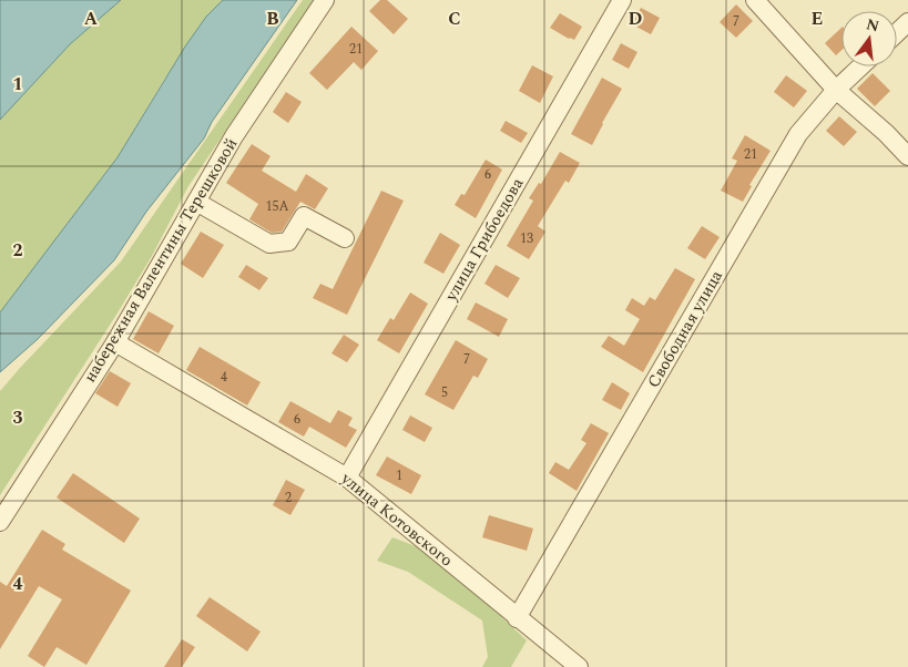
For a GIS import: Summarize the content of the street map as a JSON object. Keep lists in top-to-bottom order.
{
  "streets": {
    "street": [
      "улица Грибоедова",
      "набережная Валентины Терешковой",
      "Свободная улица",
      "улица Котовского"
    ]
  },
  "crossings": [
    ["улица Грибоедова", "улица Котовского"],
    ["набережная Валентины Терешковой", "улица Котовского"],
    ["Свободная улица", "улица Котовского"]
  ],
  "house_numbers": [
    "7",
    "21",
    "21",
    "6",
    "15А",
    "13",
    "7",
    "4",
    "5",
    "6",
    "1",
    "2"
  ],
  "north": "top",
  "grid": {
    "columns": [
      "A",
      "B",
      "C",
      "D",
      "E"
    ],
    "rows": [
      "1",
      "2",
      "3",
      "4"
    ]
  }
}
